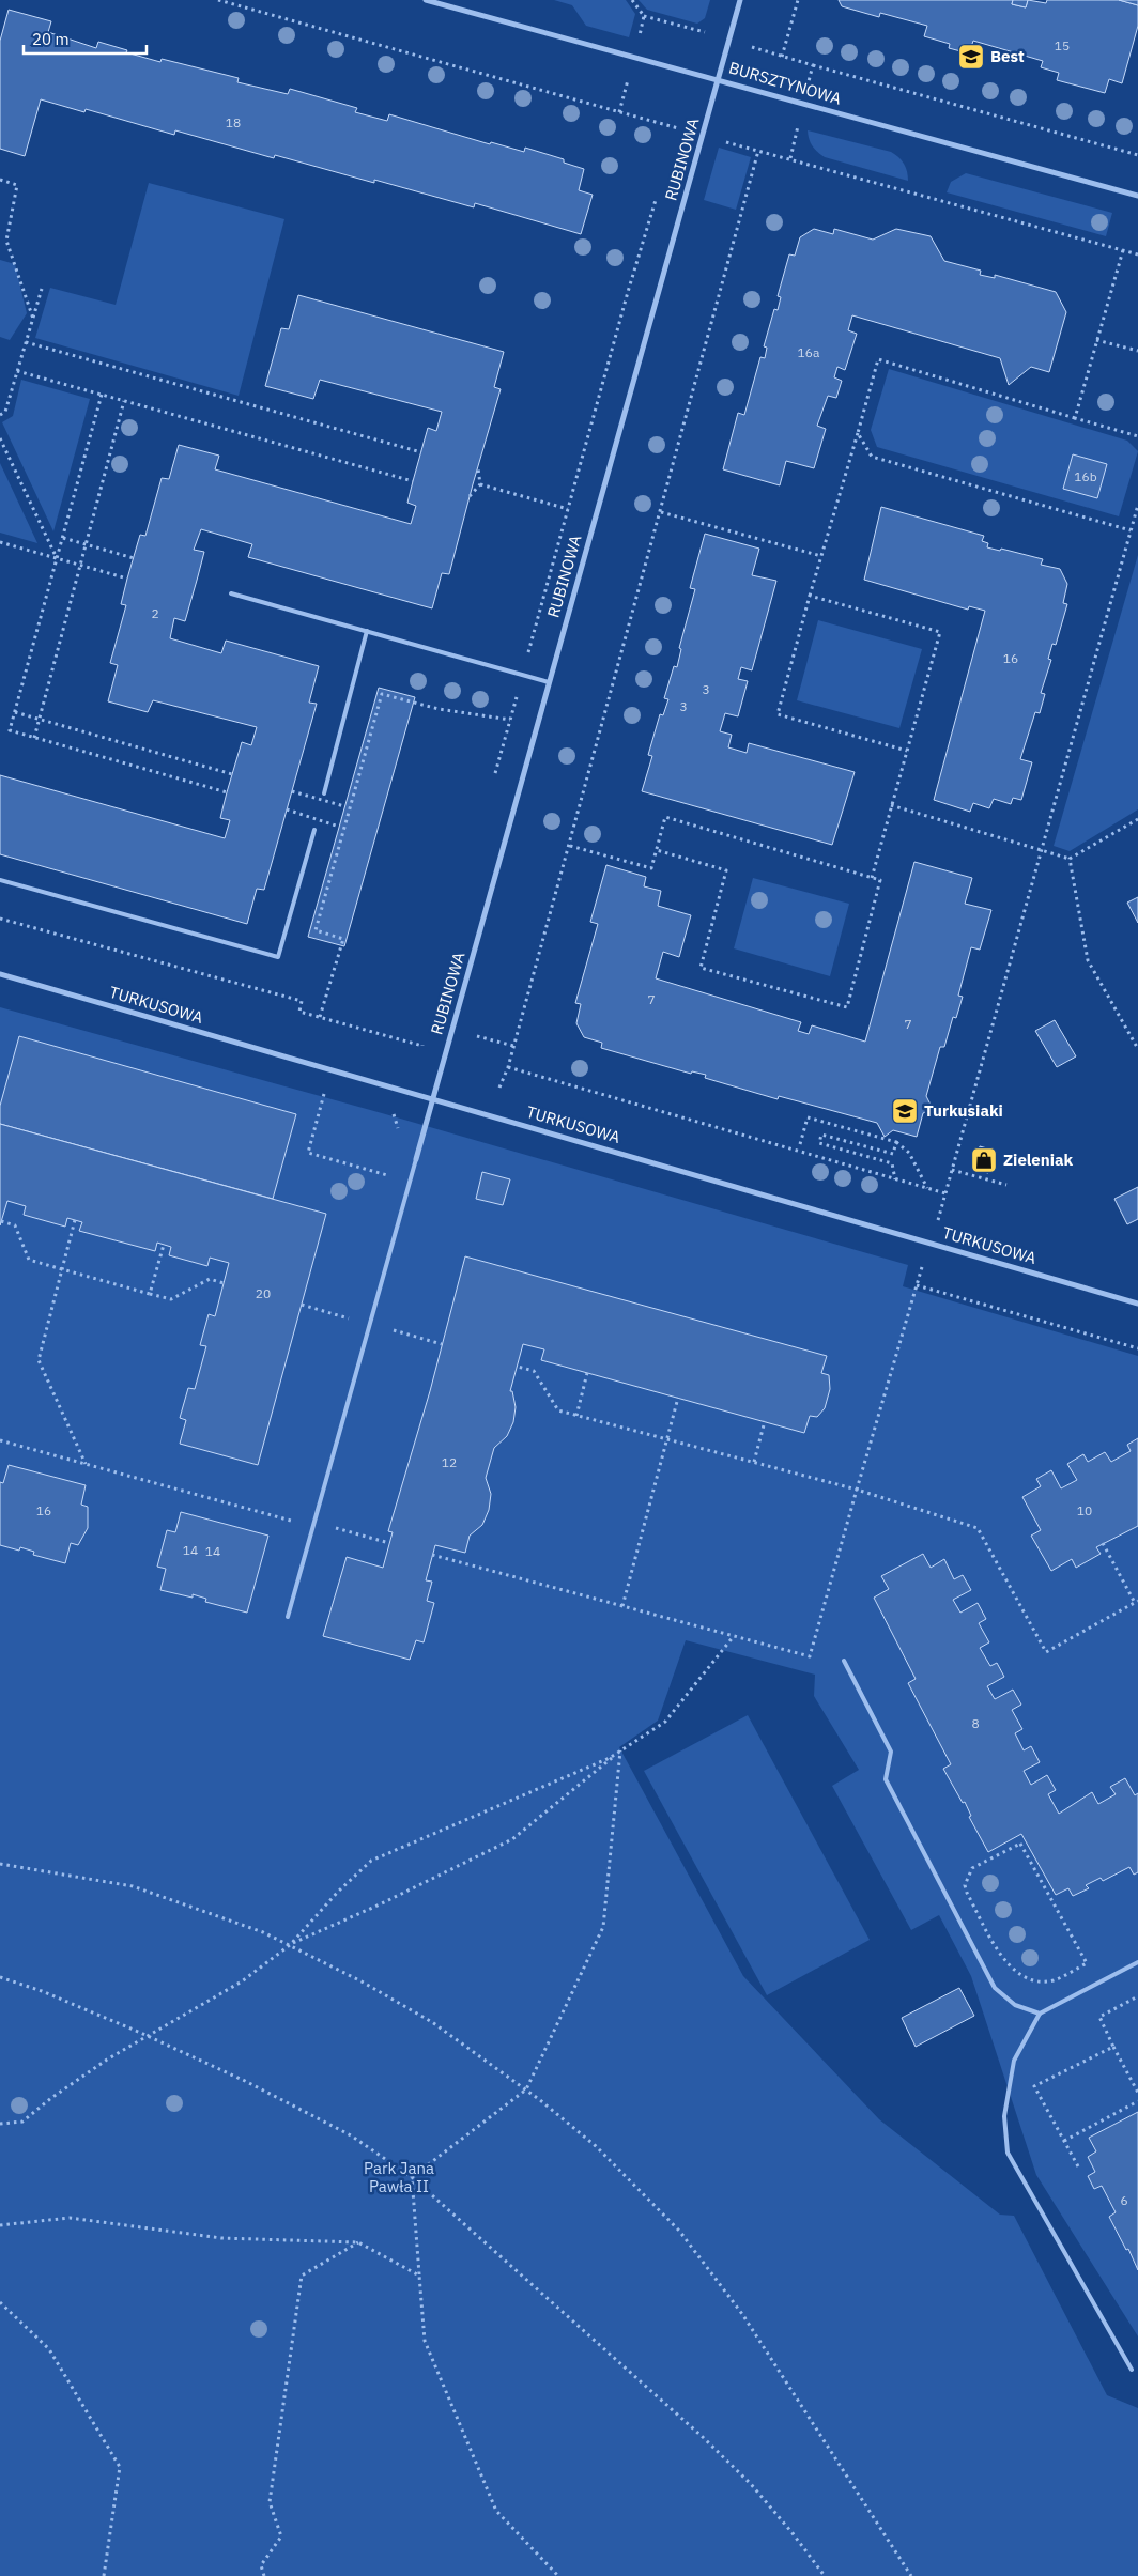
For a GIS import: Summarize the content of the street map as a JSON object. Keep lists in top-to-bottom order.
{
  "streets": {
    "street": ["BURSZTYNOWA", "RUBINOWA", "TURKUSOWA"]
  },
  "crossings": [
    ["BURSZTYNOWA", "RUBINOWA"],
    ["RUBINOWA", "TURKUSOWA"]
  ],
  "parks": ["Park Jana Pawła II"],
  "places": {
    "school or university": ["Best", "Turkusiaki"],
    "shop": ["Zieleniak"]
  },
  "house_numbers": [
    "15",
    "18",
    "16a",
    "16b",
    "2",
    "16",
    "3",
    "3",
    "7",
    "7",
    "20",
    "12",
    "16",
    "10",
    "14",
    "14",
    "8",
    "6"
  ],
  "scale_bar": "20 m"
}
